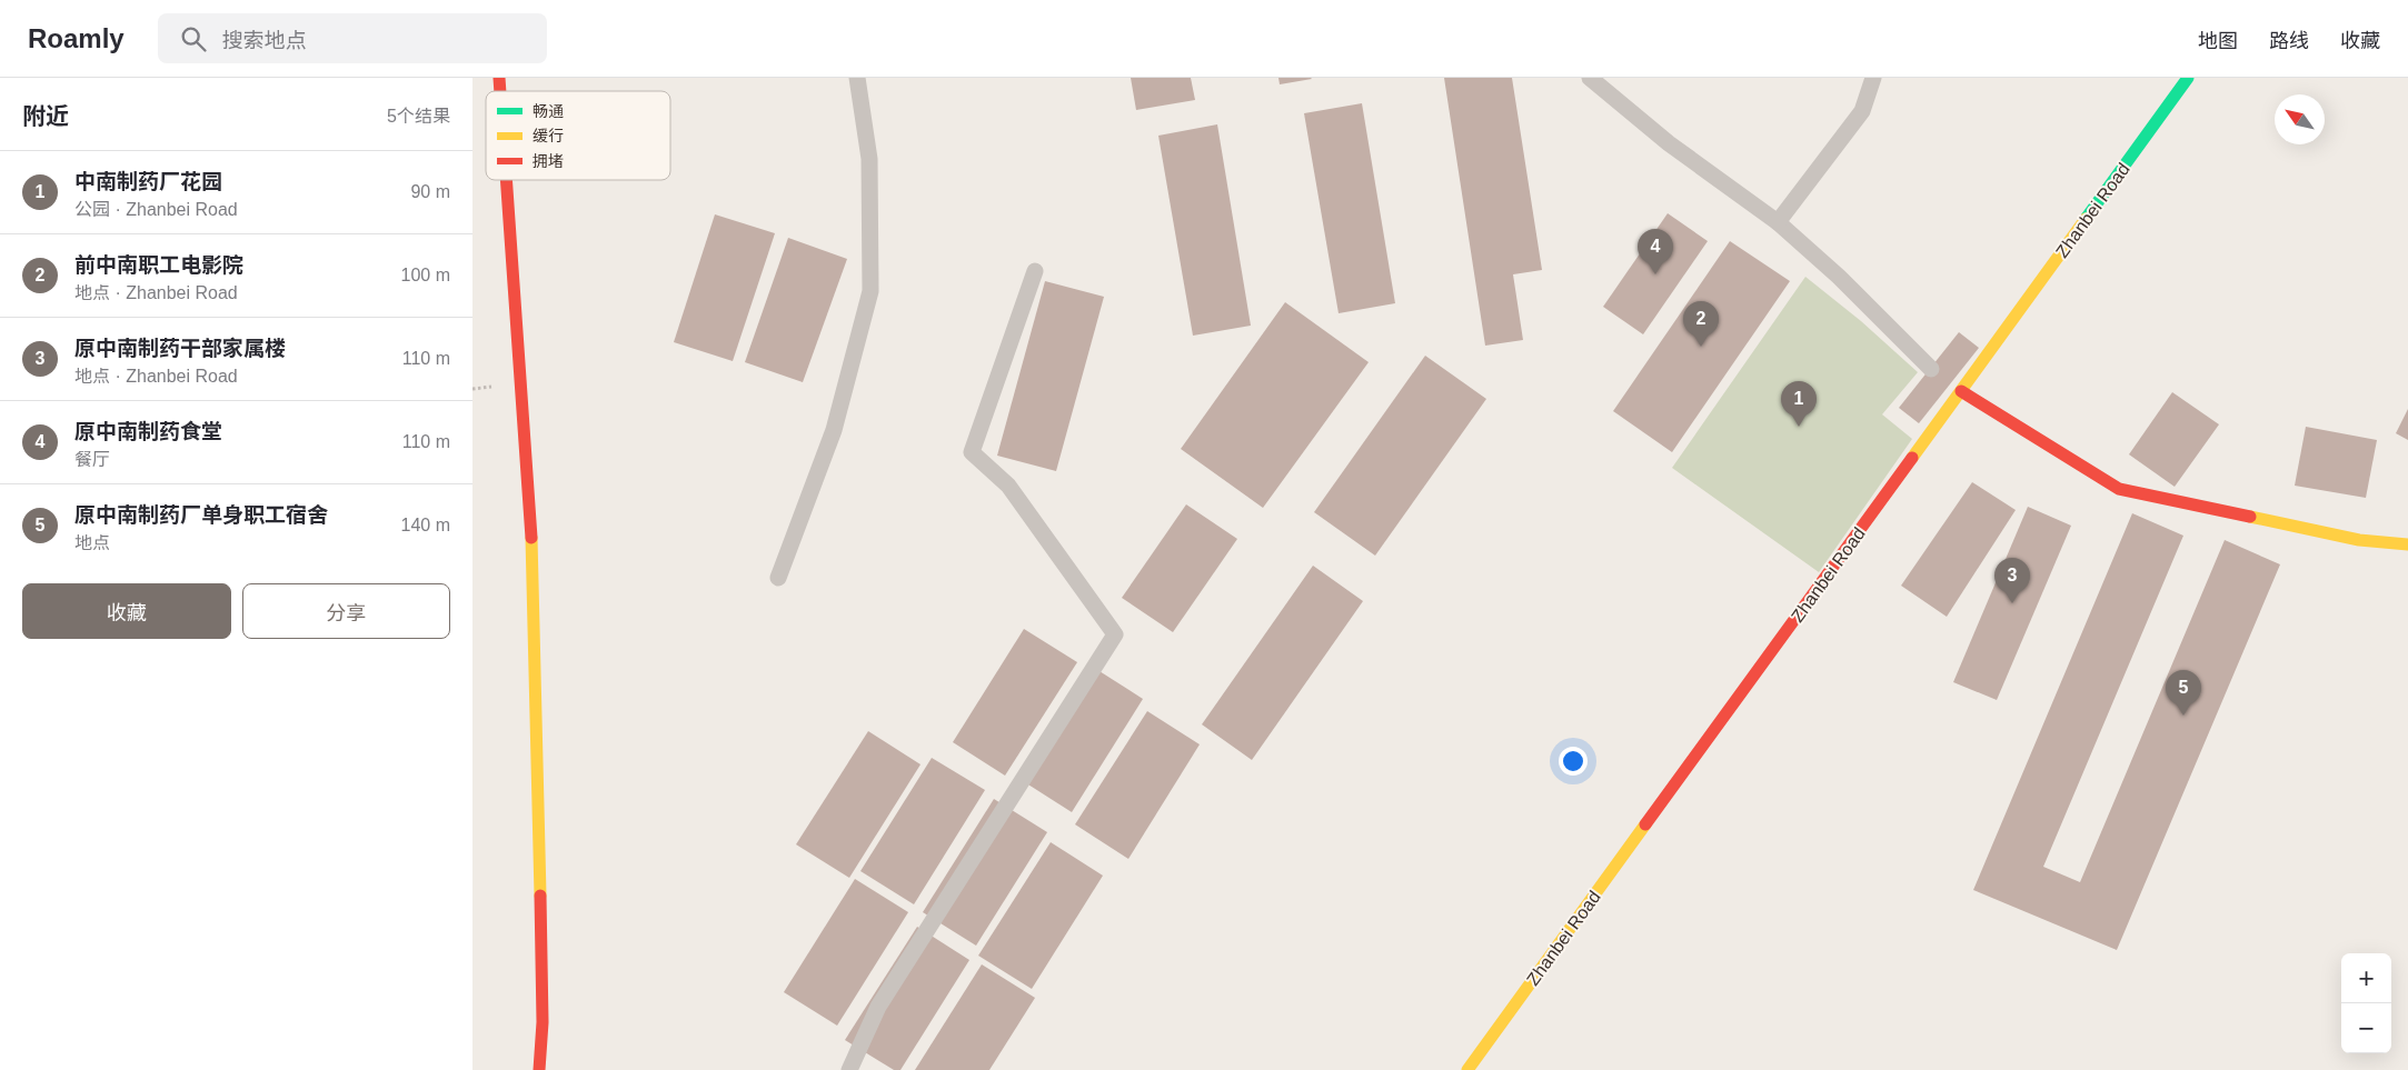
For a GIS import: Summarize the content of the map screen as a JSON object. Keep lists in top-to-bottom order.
{
  "streets": {
    "street": ["Zhanbei Road"]
  },
  "legend": ["畅通", "缓行", "拥堵"],
  "north": "top left",
  "page": {
    "header": "Roamly",
    "search": "搜索地点",
    "nav": ["地图", "路线", "收藏"],
    "heading": ["附近", "5个结果"],
    "list": [
      {
        "mark": "1",
        "name": "中南制药厂花园",
        "note": "公园 · Zhanbei Road",
        "value": "90 m"
      },
      {
        "mark": "2",
        "name": "前中南职工电影院",
        "note": "地点 · Zhanbei Road",
        "value": "100 m"
      },
      {
        "mark": "3",
        "name": "原中南制药干部家属楼",
        "note": "地点 · Zhanbei Road",
        "value": "110 m"
      },
      {
        "mark": "4",
        "name": "原中南制药食堂",
        "note": "餐厅",
        "value": "110 m"
      },
      {
        "mark": "5",
        "name": "原中南制药厂单身职工宿舍",
        "note": "地点",
        "value": "140 m"
      }
    ],
    "pins": [
      "4",
      "2",
      "1",
      "3",
      "5"
    ],
    "buttons": ["收藏", "分享"],
    "map_buttons": ["+", "−"]
  }
}
